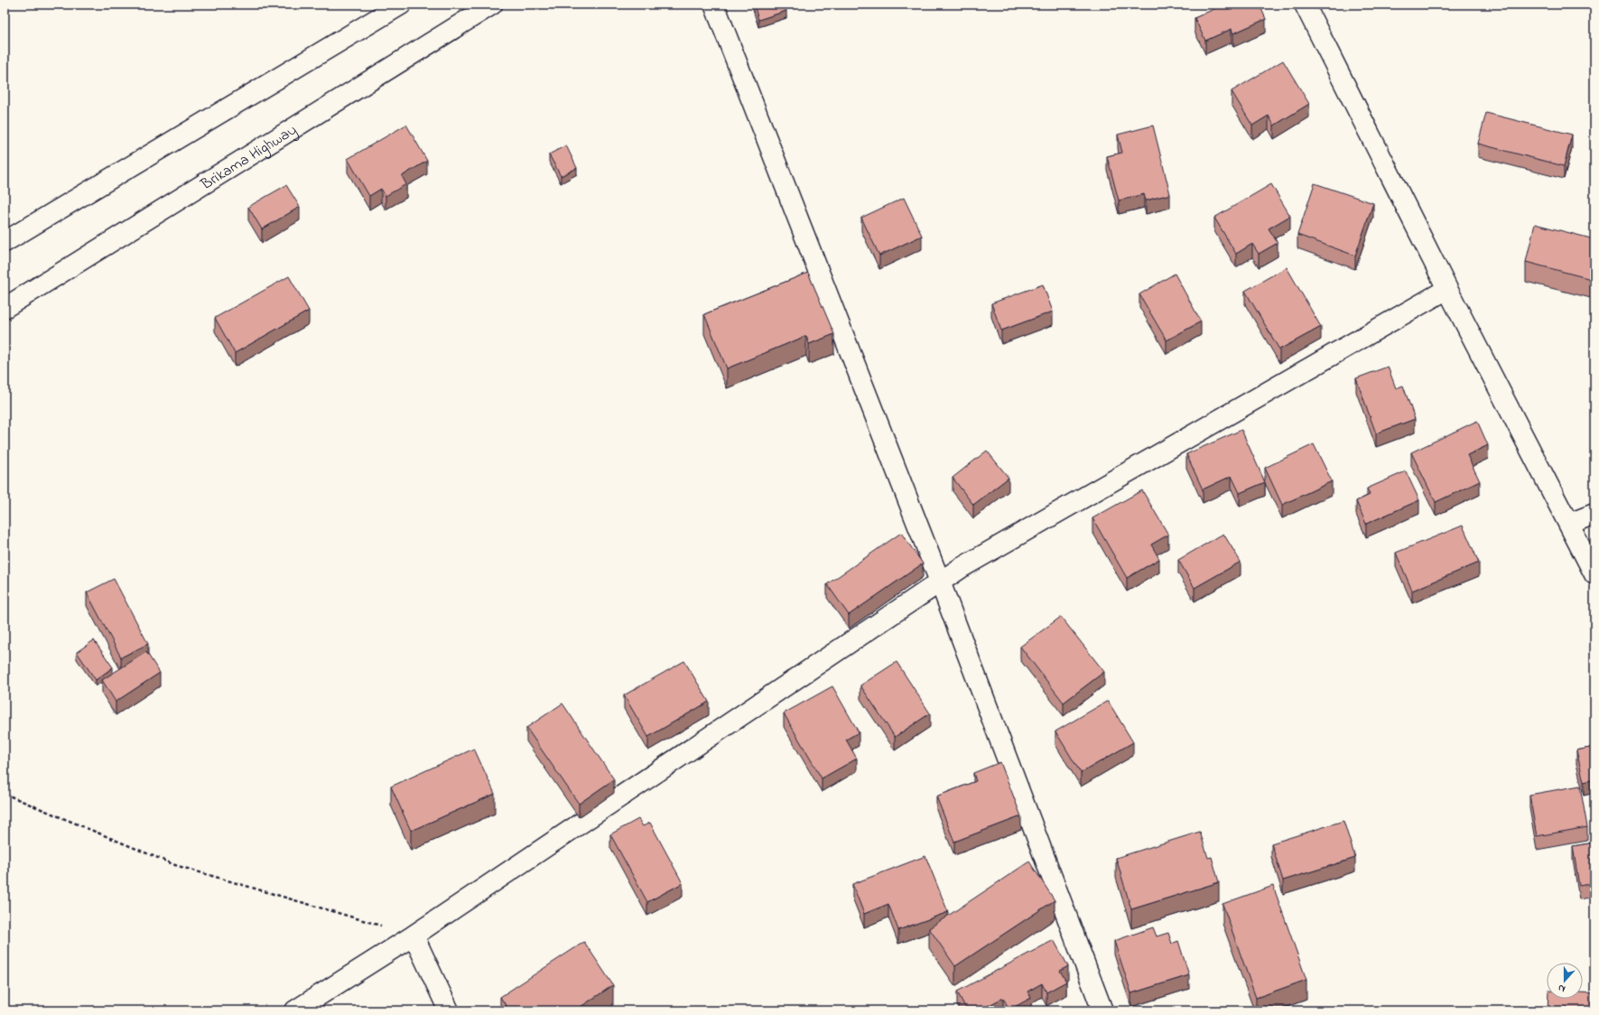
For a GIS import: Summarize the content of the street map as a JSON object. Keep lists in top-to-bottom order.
{
  "streets": {
    "main road": ["Brikama Highway"]
  },
  "north": "bottom"
}
